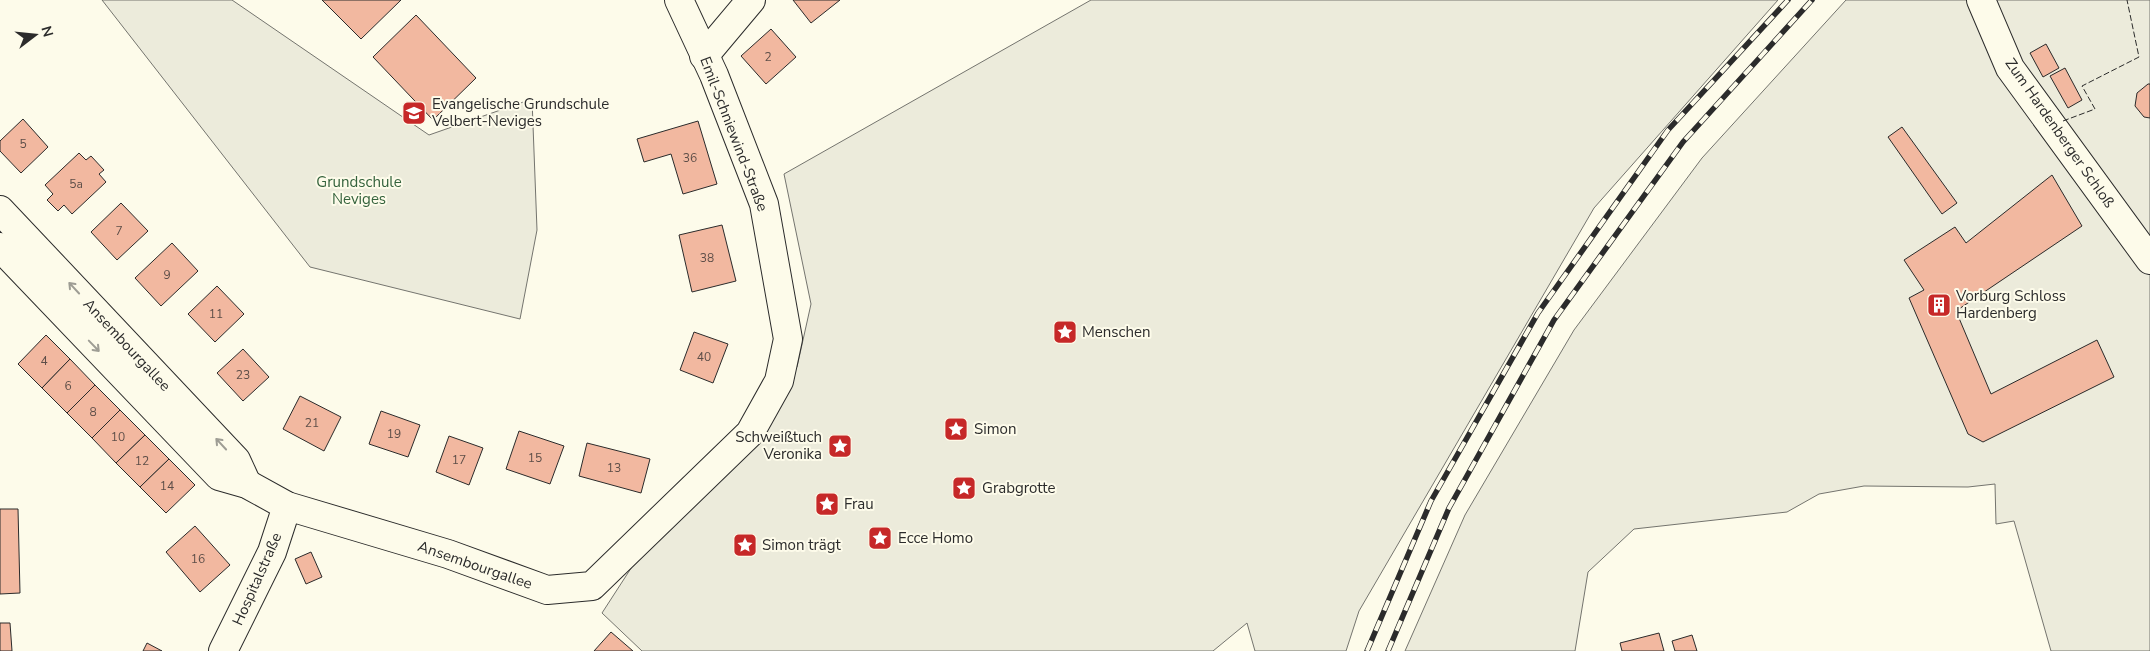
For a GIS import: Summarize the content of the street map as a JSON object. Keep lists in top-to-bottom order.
{
  "streets": {
    "street": [
      "Zum Hardenberger Schloß",
      "Emil-Schniewind-Straße",
      "Ansembourgallee",
      "Hospitalstraße"
    ]
  },
  "crossings": [
    ["Emil-Schniewind-Straße", "Ansembourgallee"],
    ["Ansembourgallee", "Hospitalstraße"]
  ],
  "parks": ["Grundschule Neviges"],
  "places": {
    "school or university": ["Evangelische Grundschule Velbert-Neviges"],
    "building": ["Vorburg Schloss Hardenberg"],
    "place": [
      "Menschen",
      "Simon",
      "Schweißtuch Veronika",
      "Grabgrotte",
      "Frau",
      "Ecce Homo",
      "Simon trägt"
    ]
  },
  "house_numbers": [
    "2",
    "5",
    "36",
    "5a",
    "7",
    "38",
    "9",
    "11",
    "40",
    "4",
    "23",
    "6",
    "8",
    "21",
    "19",
    "10",
    "15",
    "17",
    "12",
    "13",
    "14",
    "16"
  ],
  "north": "right"
}
